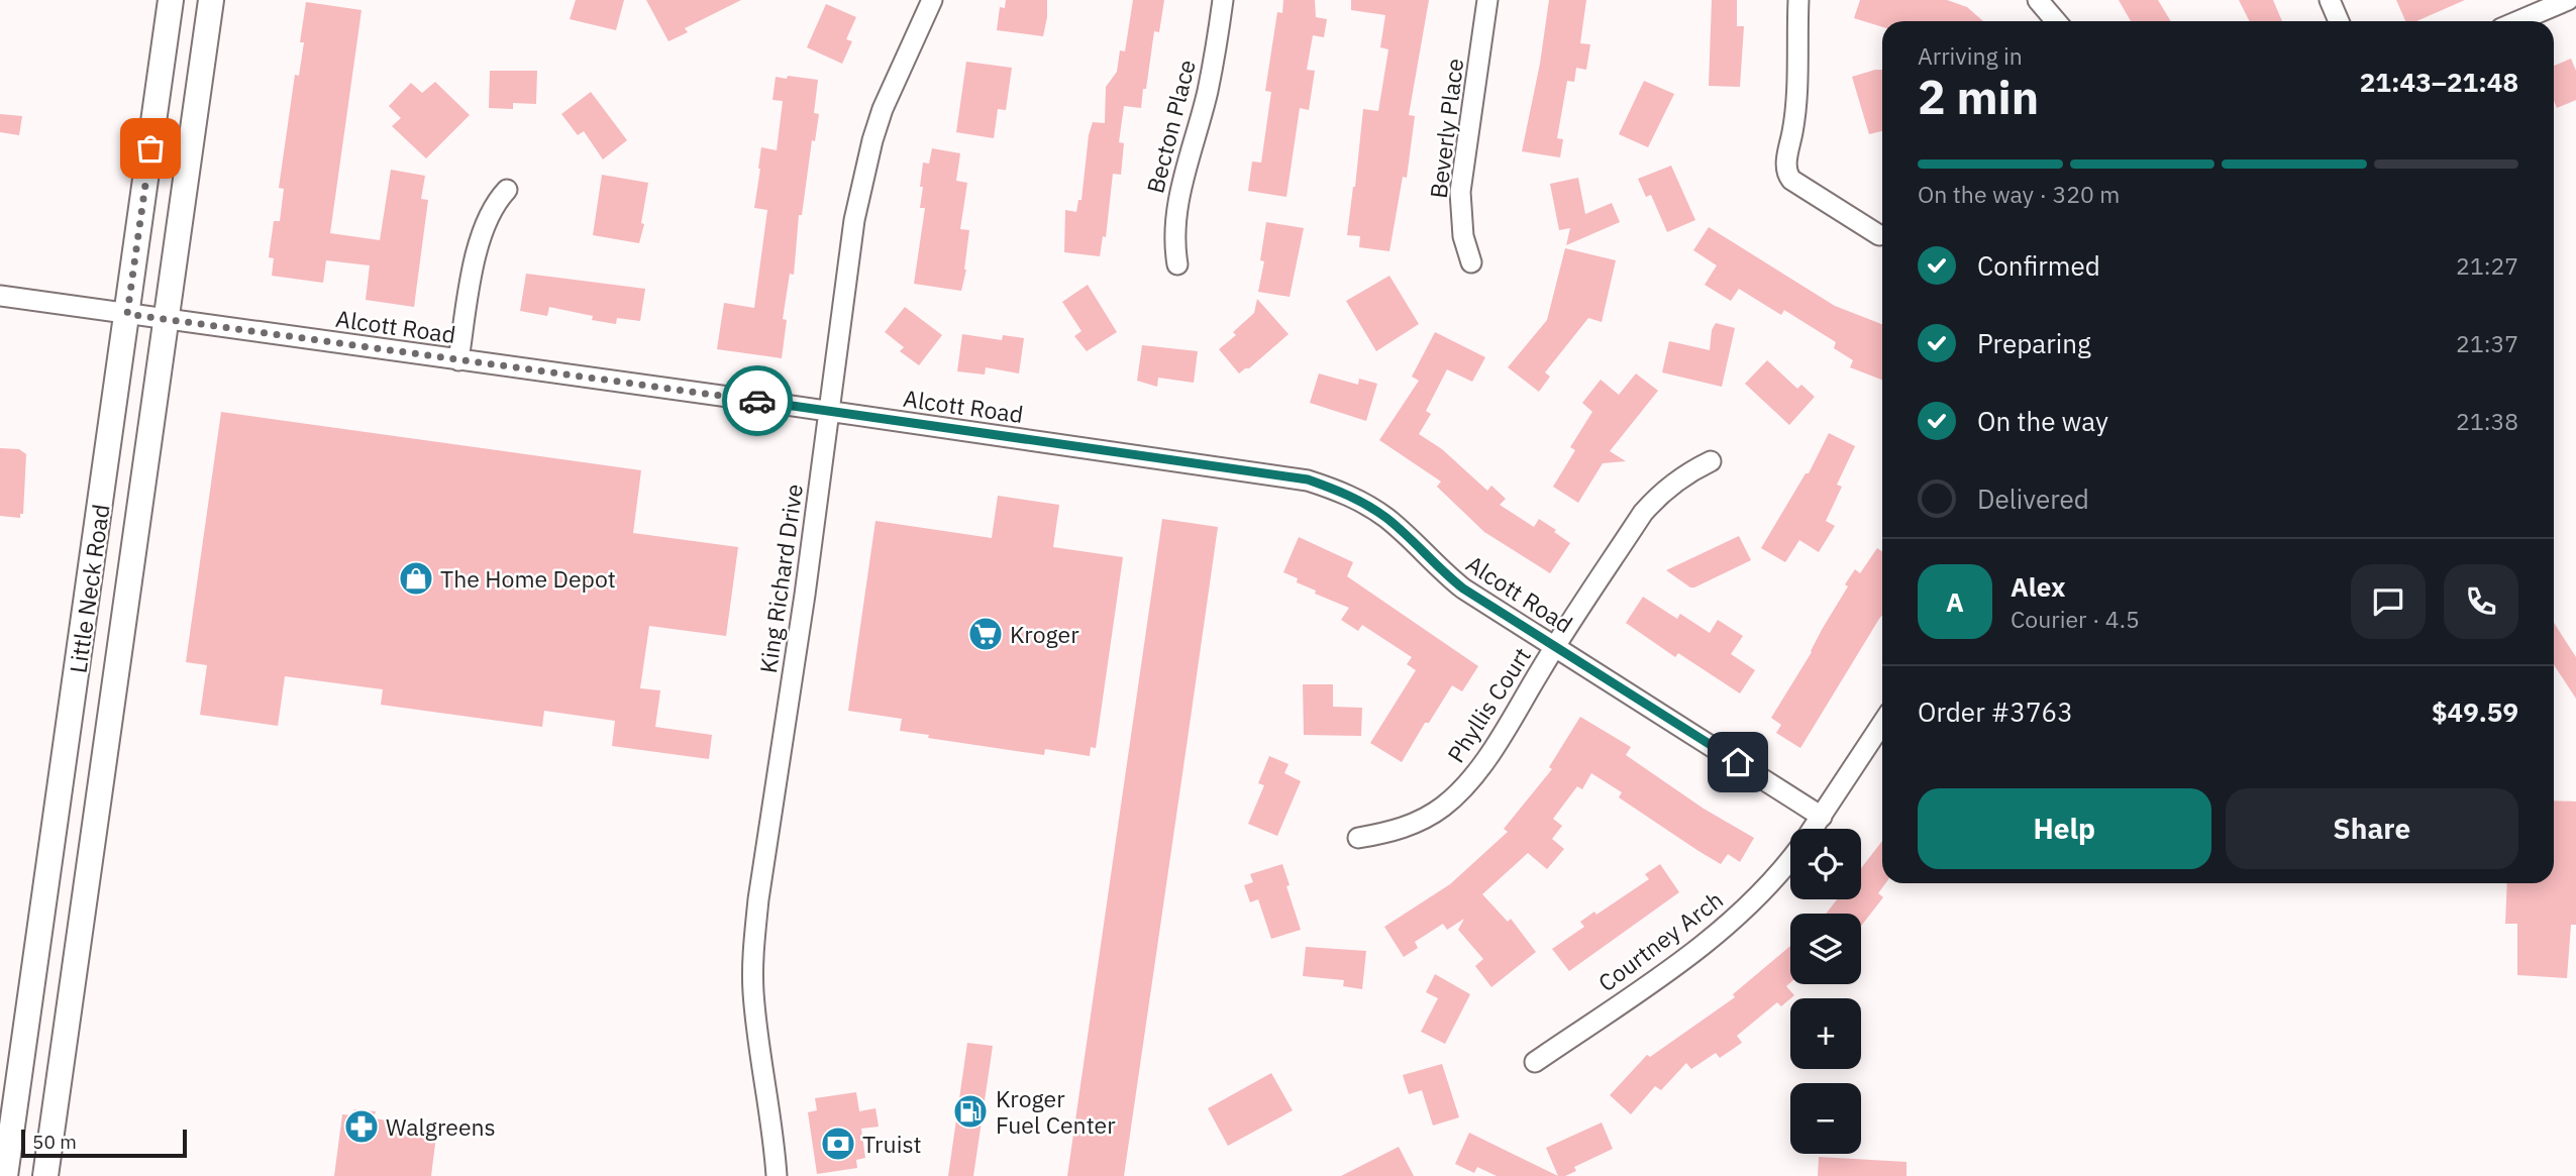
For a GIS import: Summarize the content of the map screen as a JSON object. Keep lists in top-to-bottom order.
{
  "streets": {
    "street": [
      "Becton Place",
      "Beverly Place",
      "Alcott Road",
      "King Richard Drive",
      "Little Neck Road",
      "Phyllis Court",
      "Courtney Arch"
    ]
  },
  "crossings": [
    ["Alcott Road", "King Richard Drive"],
    ["Alcott Road", "Little Neck Road"],
    ["Alcott Road", "Phyllis Court"],
    ["Alcott Road", "Courtney Arch"]
  ],
  "places": {
    "shop": ["The Home Depot"],
    "supermarket": ["Kroger"],
    "fuel station": ["Kroger Fuel Center"],
    "pharmacy": ["Walgreens"],
    "bank": ["Truist"]
  },
  "scale_bar": "50 m",
  "page": {
    "heading": ["2 min", "Arriving in", "21:43–21:48"],
    "panel": [
      "Alex",
      "Courier · 4.5",
      "Order #3763",
      "$49.59"
    ],
    "bar": "On the way · 320 m",
    "list": [
      ["Confirmed", "21:27"],
      ["Preparing", "21:37"],
      ["On the way", "21:38"],
      "Delivered"
    ],
    "round": "A",
    "buttons": ["Help", "Share"],
    "map_buttons": ["+", "−"],
    "scale": "50 m"
  }
}
